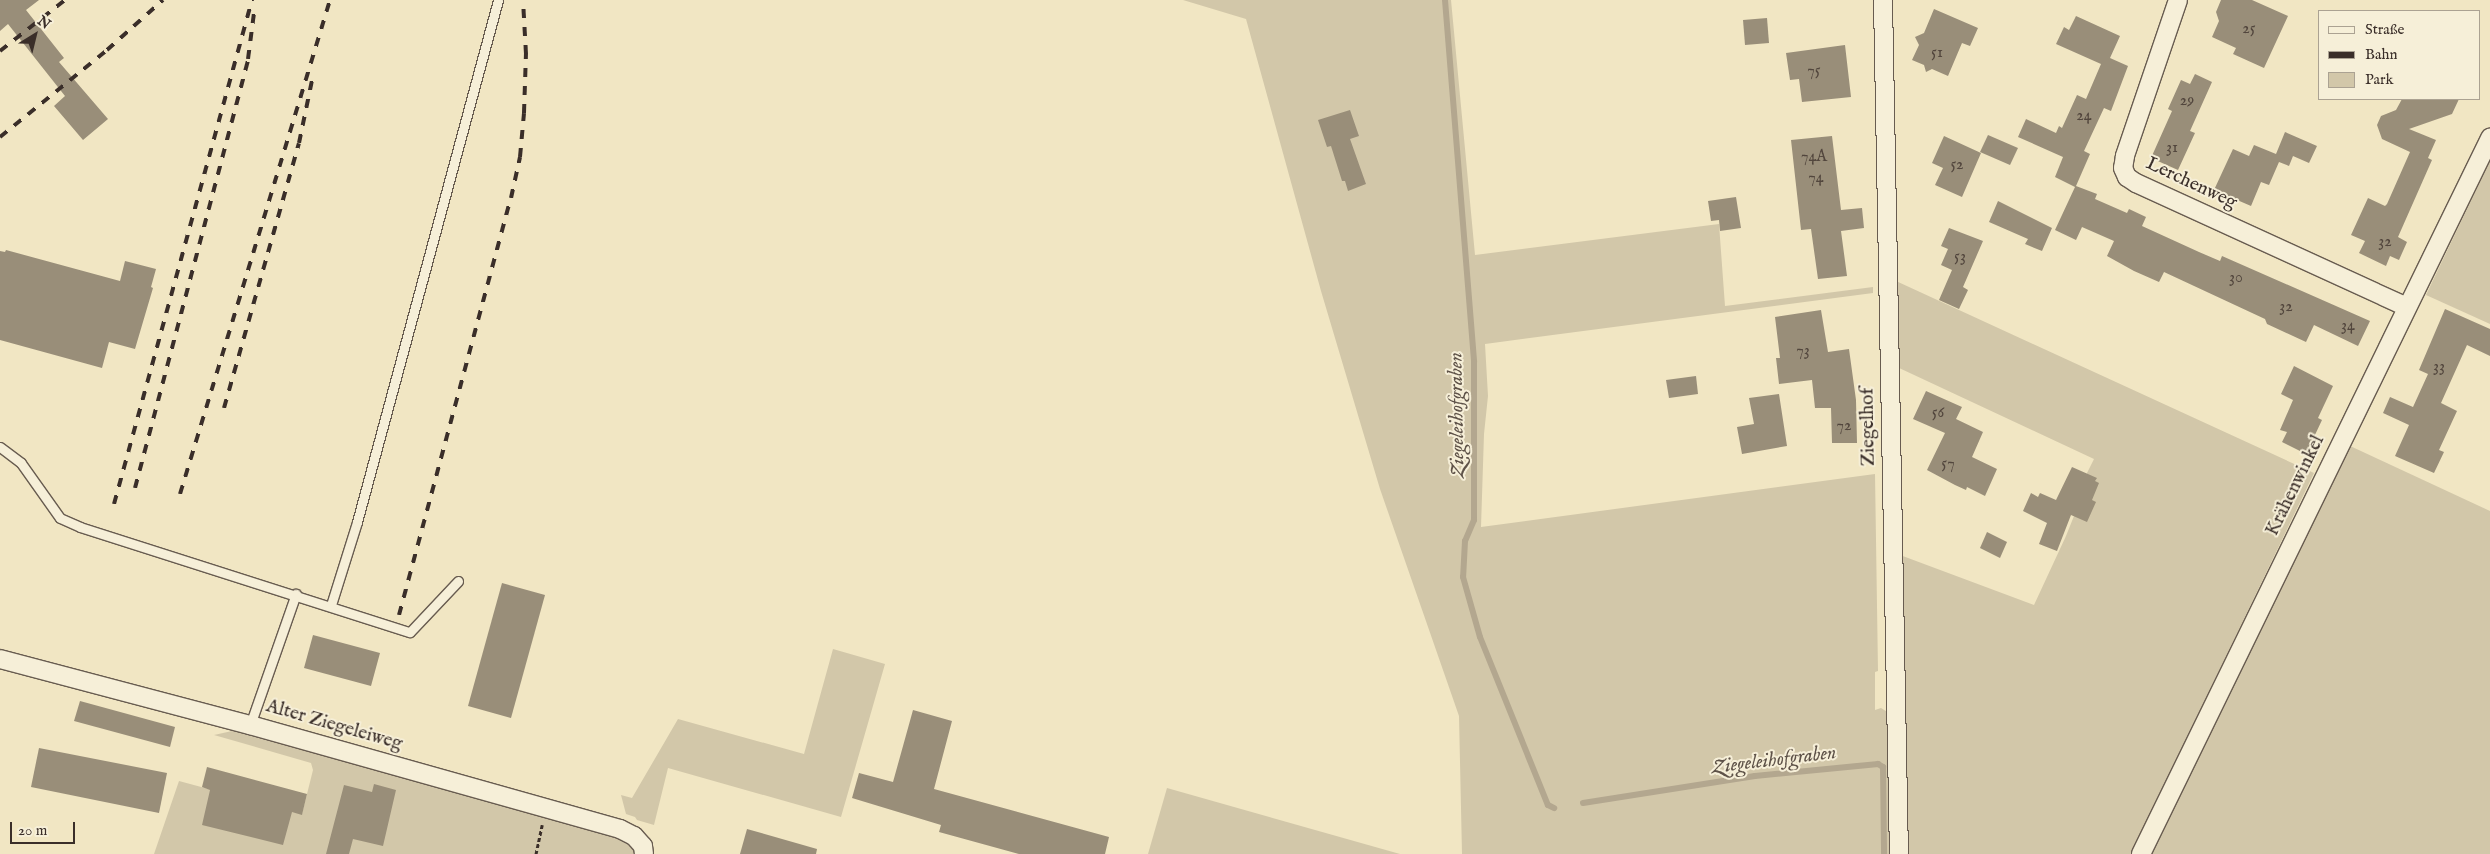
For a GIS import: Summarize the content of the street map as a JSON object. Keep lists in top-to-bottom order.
{
  "streets": {
    "street": [
      "Lerchenweg",
      "Ziegelhof",
      "Krähenwinkel",
      "Alter Ziegeleiweg"
    ]
  },
  "crossings": [
    ["Lerchenweg", "Krähenwinkel"]
  ],
  "water": ["Ziegeleihofgraben"],
  "house_numbers": [
    "25",
    "51",
    "75",
    "29",
    "24",
    "31",
    "74A",
    "52",
    "74",
    "32",
    "53",
    "30",
    "32",
    "34",
    "73",
    "33",
    "56",
    "72",
    "57"
  ],
  "legend": ["Straße", "Bahn", "Park"],
  "scale_bar": "20 m",
  "north": "top right"
}
